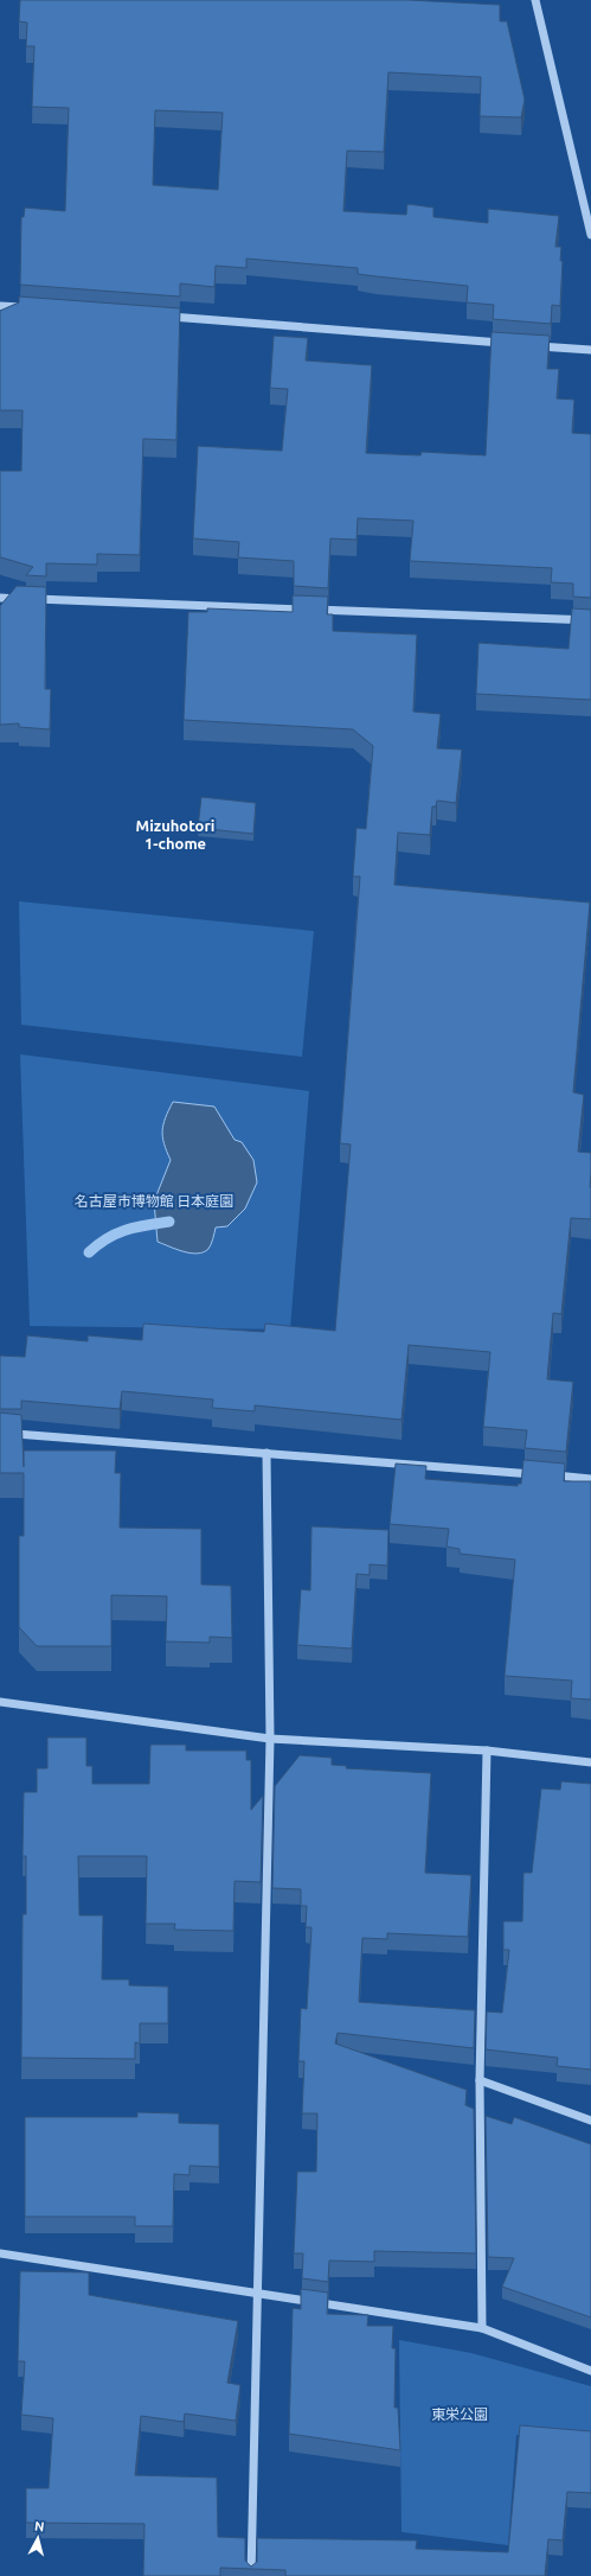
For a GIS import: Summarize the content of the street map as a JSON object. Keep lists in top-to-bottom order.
{
  "districts": ["Mizuhotori 1-chome"],
  "parks": ["名古屋市博物館 日本庭園", "東栄公園"],
  "north": "top"
}
